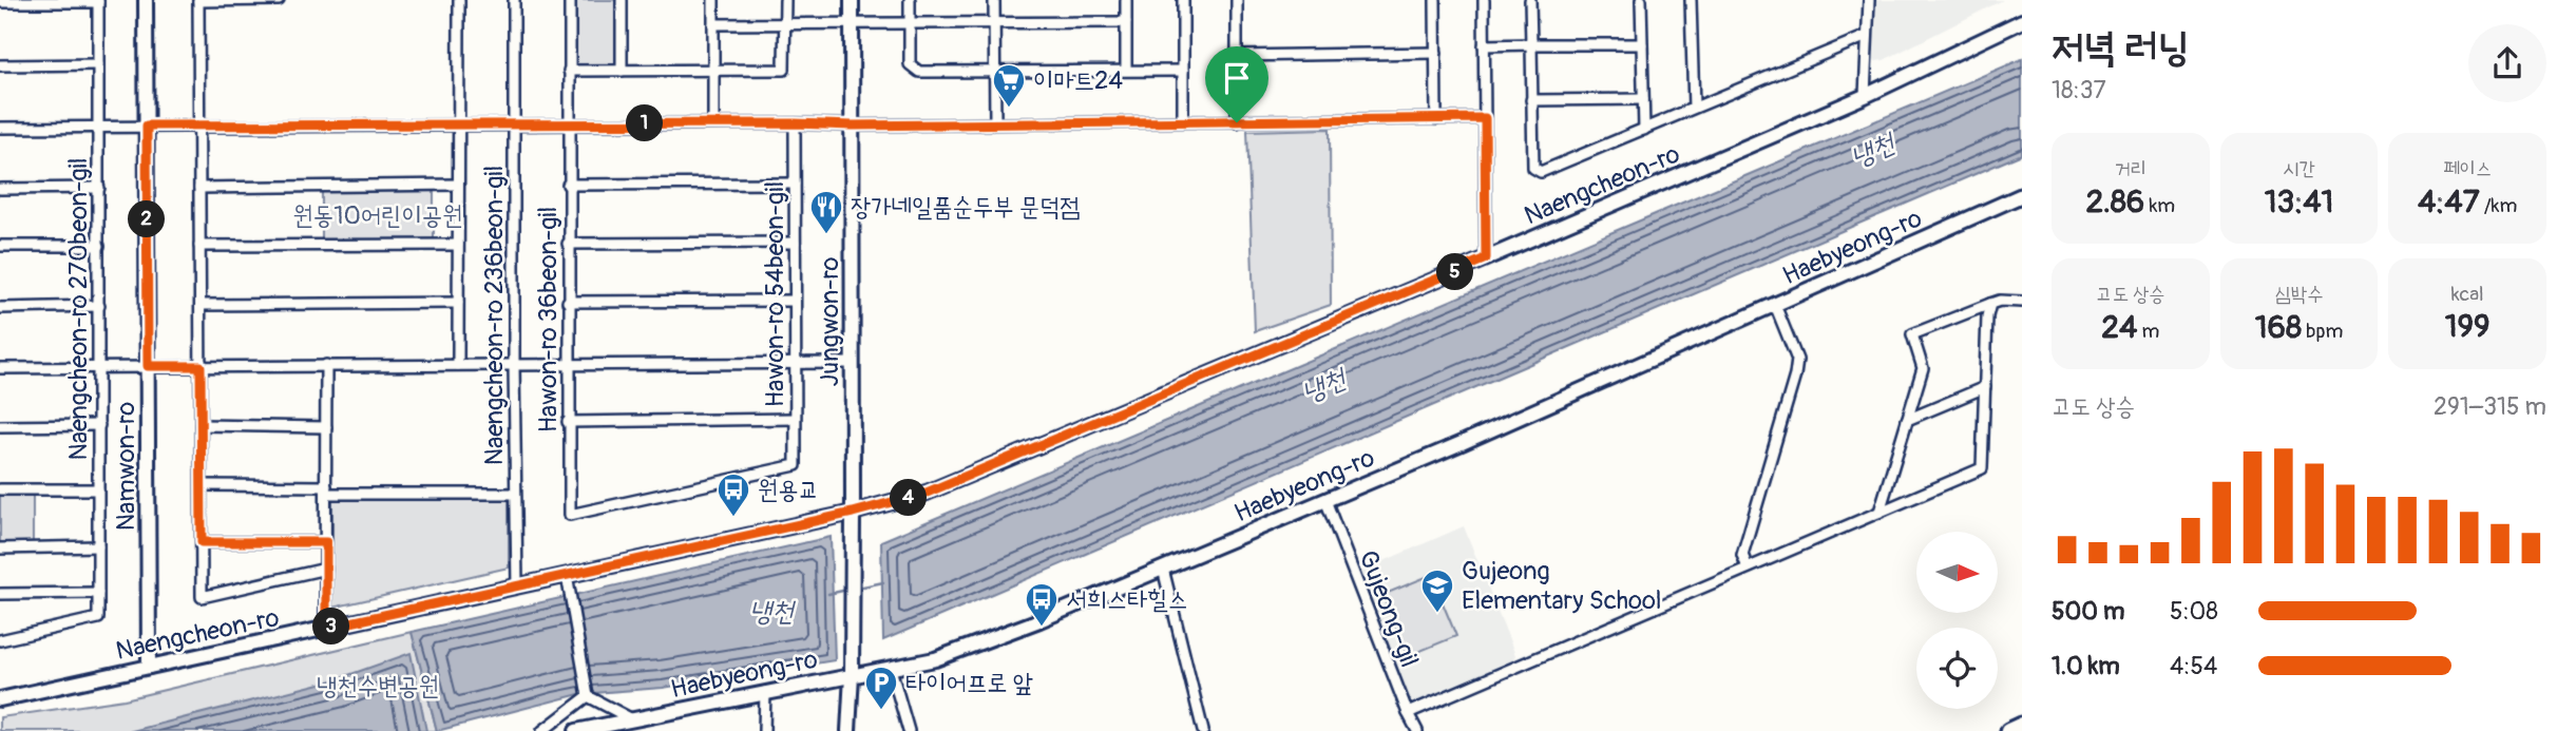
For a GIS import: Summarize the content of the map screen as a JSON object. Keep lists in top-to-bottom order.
{
  "streets": {
    "street": [
      "Naengcheon-ro",
      "Haebyeong-ro",
      "Hawon-ro 54beon-gil",
      "Naengcheon-ro 270beon-gil",
      "Naengcheon-ro 236beon-gil",
      "Hawon-ro 36beon-gil",
      "Jungwon-ro",
      "Namwon-ro",
      "Gujeong-gil"
    ]
  },
  "crossings": [
    ["Naengcheon-ro", "Naengcheon-ro 236beon-gil"],
    ["Naengcheon-ro", "Jungwon-ro"],
    ["Naengcheon-ro", "Namwon-ro"],
    ["Haebyeong-ro", "Jungwon-ro"],
    ["Haebyeong-ro", "Gujeong-gil"],
    ["Hawon-ro 54beon-gil", "Hawon-ro 36beon-gil"]
  ],
  "water": ["냉천"],
  "parks": ["원동10어린이공원", "냉천수변공원"],
  "places": {
    "supermarket": ["이마트24"],
    "restaurant": ["장가네일품순두부 문덕점"],
    "bus stop": ["원용교", "서희스타힐스"],
    "school or university": ["Gujeong Elementary School"],
    "parking": ["타이어프로 앞"]
  },
  "north": "right",
  "page": {
    "heading": ["저녁 러닝", "18:37"],
    "pins": [
      "1",
      "2",
      "5",
      "4",
      "3"
    ],
    "stats": [
      ["거리", "2.86 km"],
      ["시간", "13:41"],
      ["페이스", "4:47 /km"],
      ["고도 상승", "24 m"],
      ["심박수", "168 bpm"],
      ["kcal", "199"]
    ],
    "chart": ["고도 상승", "291–315 m"],
    "list": [
      {
        "name": "500 m",
        "note": "5:08"
      },
      {
        "name": "1.0 km",
        "note": "4:54"
      }
    ]
  }
}
